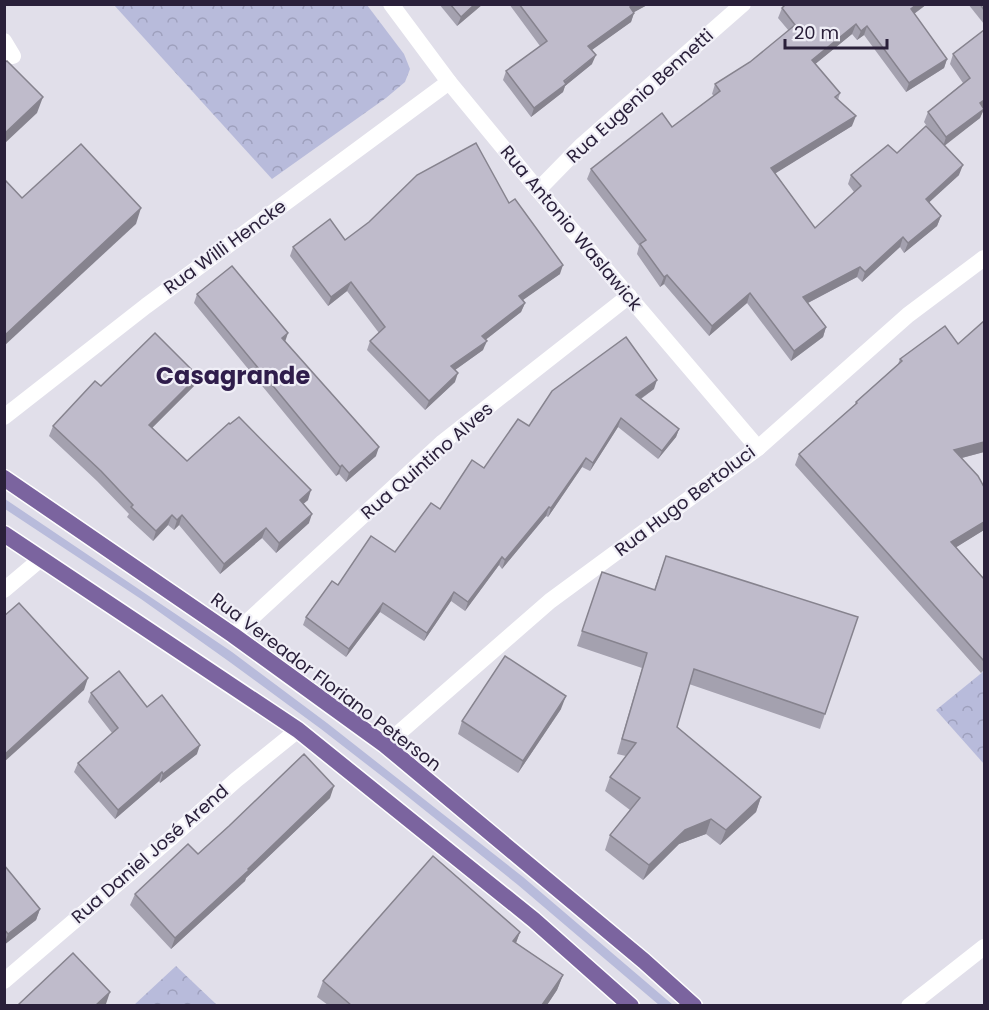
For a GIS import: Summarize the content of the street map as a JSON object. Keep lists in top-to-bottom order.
{
  "streets": {
    "main road": ["Rua Vereador Floriano Peterson"],
    "street": [
      "Rua Eugenio Bennetti",
      "Rua Antonio Waslawick",
      "Rua Willi Hencke",
      "Rua Quintino Alves",
      "Rua Hugo Bertoluci",
      "Rua Daniel José Arend"
    ]
  },
  "crossings": [
    ["Rua Eugenio Bennetti", "Rua Antonio Waslawick"],
    ["Rua Antonio Waslawick", "Rua Willi Hencke"],
    ["Rua Antonio Waslawick", "Rua Quintino Alves"],
    ["Rua Antonio Waslawick", "Rua Hugo Bertoluci"],
    ["Rua Quintino Alves", "Rua Vereador Floriano Peterson"],
    ["Rua Hugo Bertoluci", "Rua Vereador Floriano Peterson"]
  ],
  "districts": ["Casagrande"],
  "scale_bar": "20 m"
}
